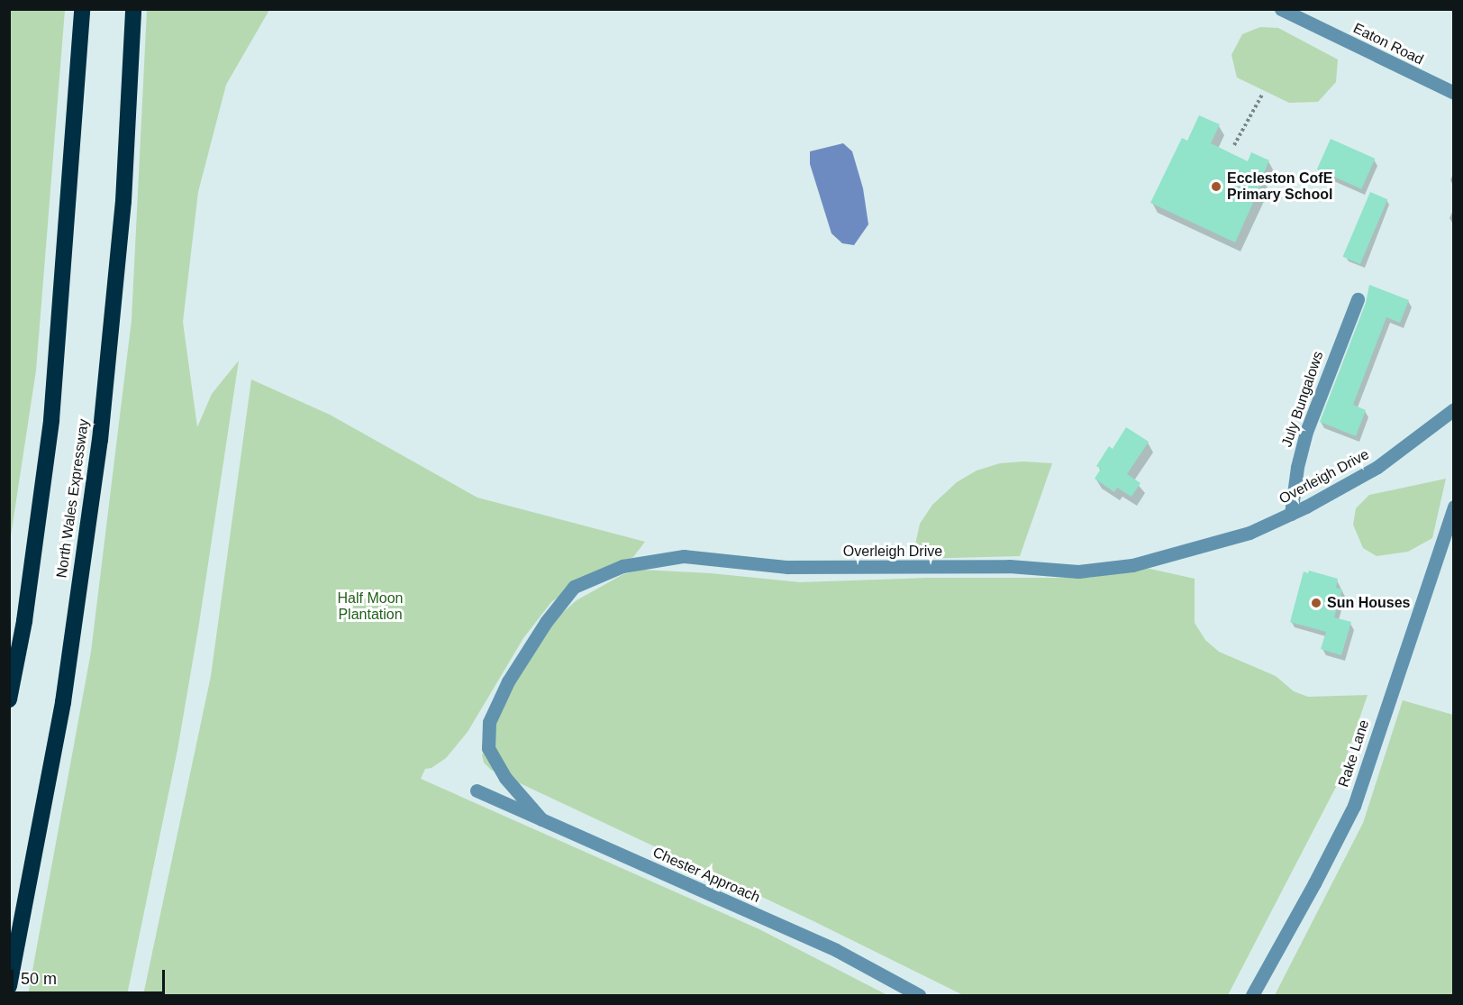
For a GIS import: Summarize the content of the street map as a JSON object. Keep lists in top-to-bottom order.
{
  "streets": {
    "highway": ["North Wales Expressway"],
    "street": [
      "Eaton Road",
      "July Bungalows",
      "Overleigh Drive",
      "Rake Lane",
      "Chester Approach"
    ]
  },
  "crossings": [
    ["July Bungalows", "Overleigh Drive"],
    ["Overleigh Drive", "Chester Approach"]
  ],
  "parks": ["Half Moon Plantation"],
  "places": ["Eccleston CofE Primary School", "Sun Houses"],
  "scale_bar": "50 m"
}
